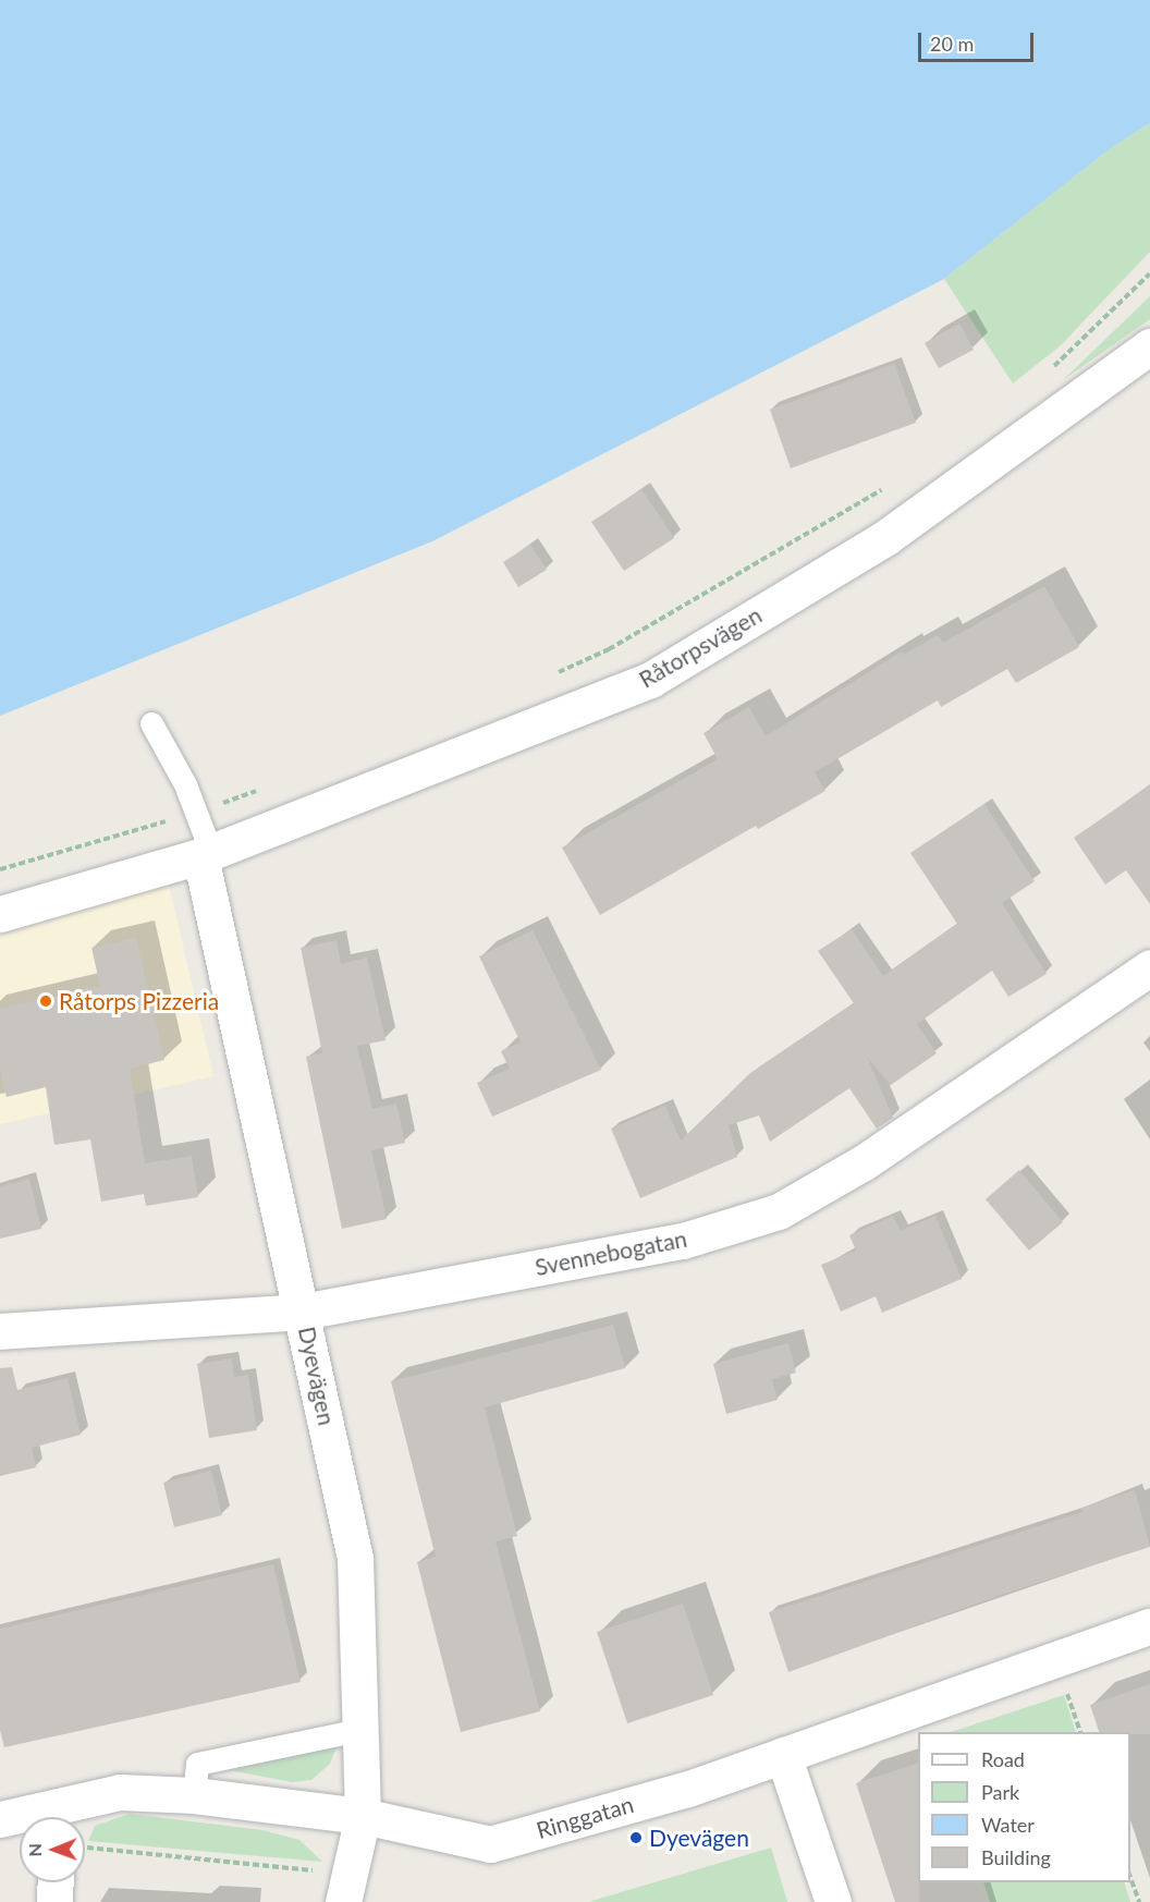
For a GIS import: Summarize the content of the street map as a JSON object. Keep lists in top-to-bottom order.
{
  "streets": {
    "street": [
      "Råtorpsvägen",
      "Svennebogatan",
      "Dyevägen",
      "Ringgatan"
    ]
  },
  "crossings": [
    ["Råtorpsvägen", "Dyevägen"],
    ["Svennebogatan", "Dyevägen"],
    ["Dyevägen", "Ringgatan"]
  ],
  "places": ["Råtorps Pizzeria", "Dyevägen"],
  "legend": [
    "Road",
    "Park",
    "Water",
    "Building"
  ],
  "scale_bar": "20 m",
  "north": "left"
}
